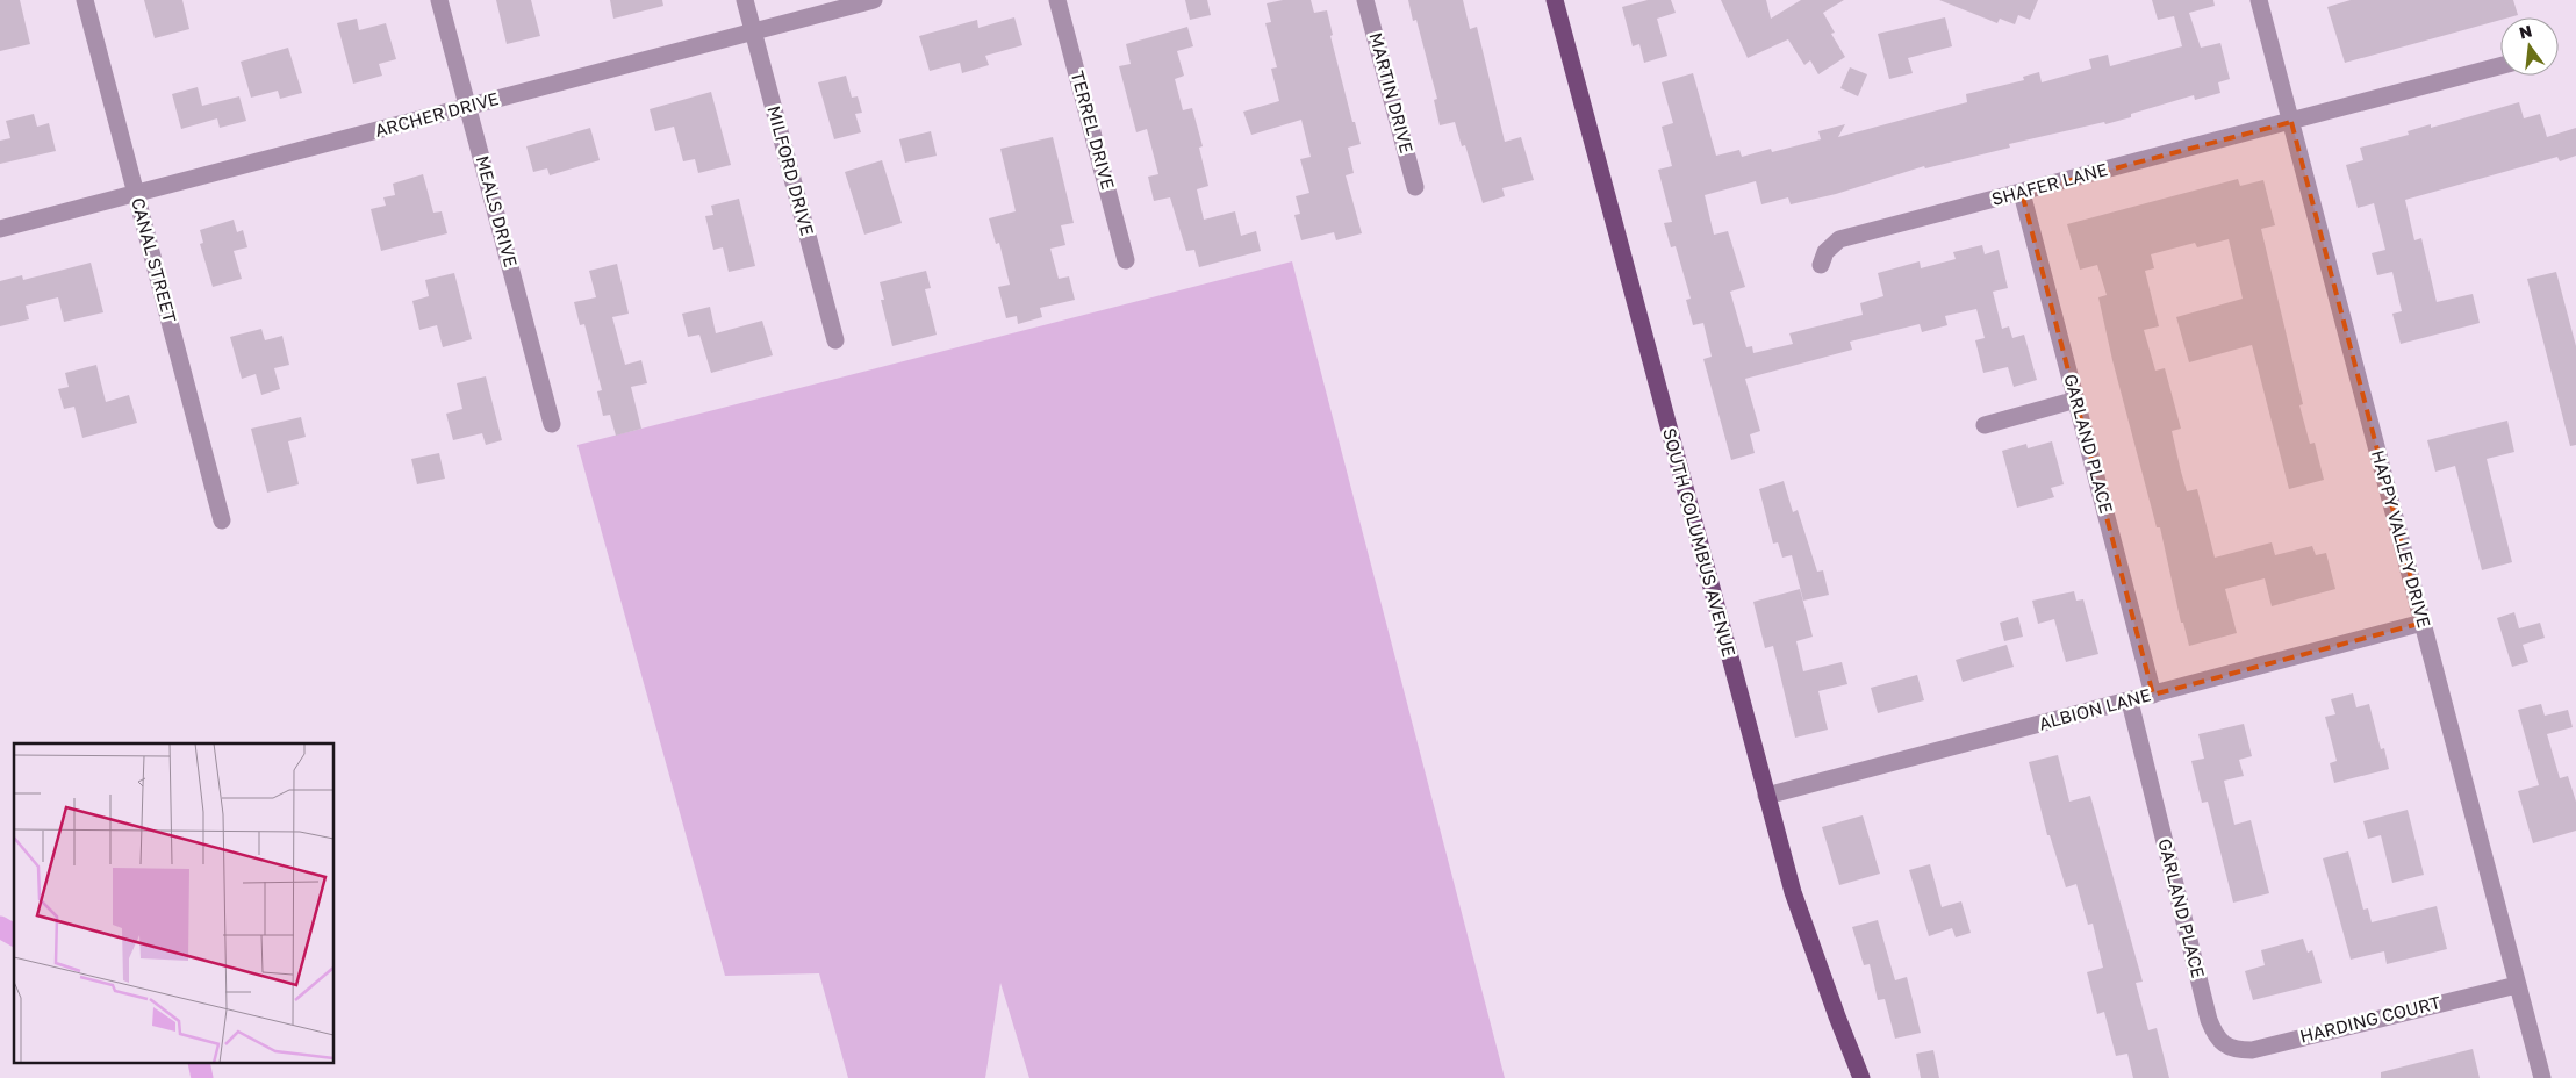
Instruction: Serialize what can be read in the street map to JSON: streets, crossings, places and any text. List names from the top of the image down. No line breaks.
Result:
{"streets":{"main road":["SOUTH COLUMBUS AVENUE"],"street":["MARTIN DRIVE","ARCHER DRIVE","TERREL DRIVE","MILFORD DRIVE","SHAFER LANE","MEALS DRIVE","CANAL STREET","GARLAND PLACE","HAPPY VALLEY DRIVE","ALBION LANE","HARDING COURT"]},"crossings":[["ARCHER DRIVE","MILFORD DRIVE"],["ARCHER DRIVE","MEALS DRIVE"],["ARCHER DRIVE","CANAL STREET"],["SHAFER LANE","GARLAND PLACE"],["SHAFER LANE","HAPPY VALLEY DRIVE"],["GARLAND PLACE","ALBION LANE"],["GARLAND PLACE","HARDING COURT"],["HAPPY VALLEY DRIVE","ALBION LANE"],["HAPPY VALLEY DRIVE","HARDING COURT"],["SOUTH COLUMBUS AVENUE","ALBION LANE"]],"north":"top"}
